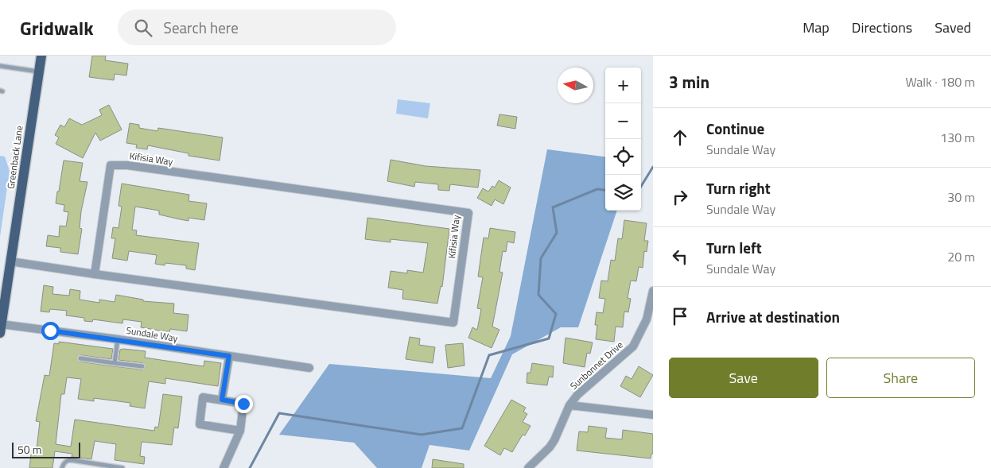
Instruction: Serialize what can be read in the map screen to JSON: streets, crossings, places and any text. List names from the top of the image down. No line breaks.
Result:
{"streets":{"main road":["Greenback Lane"],"street":["Kifisia Way","Sundale Way","Sunbonnet Drive"]},"crossings":[["Greenback Lane","Kifisia Way"],["Greenback Lane","Sundale Way"]],"scale_bar":"50 m","north":"left","page":{"header":"Gridwalk","search":"Search here","nav":["Map","Directions","Saved"],"heading":["3 min","Walk · 180 m"],"map_buttons":["+","−"],"list":[["Continue","Sundale Way","130 m"],["Turn right","Sundale Way","30 m"],["Turn left","Sundale Way","20 m"],"Arrive at destination"],"buttons":["Save","Share"],"scale":"50 m"}}
